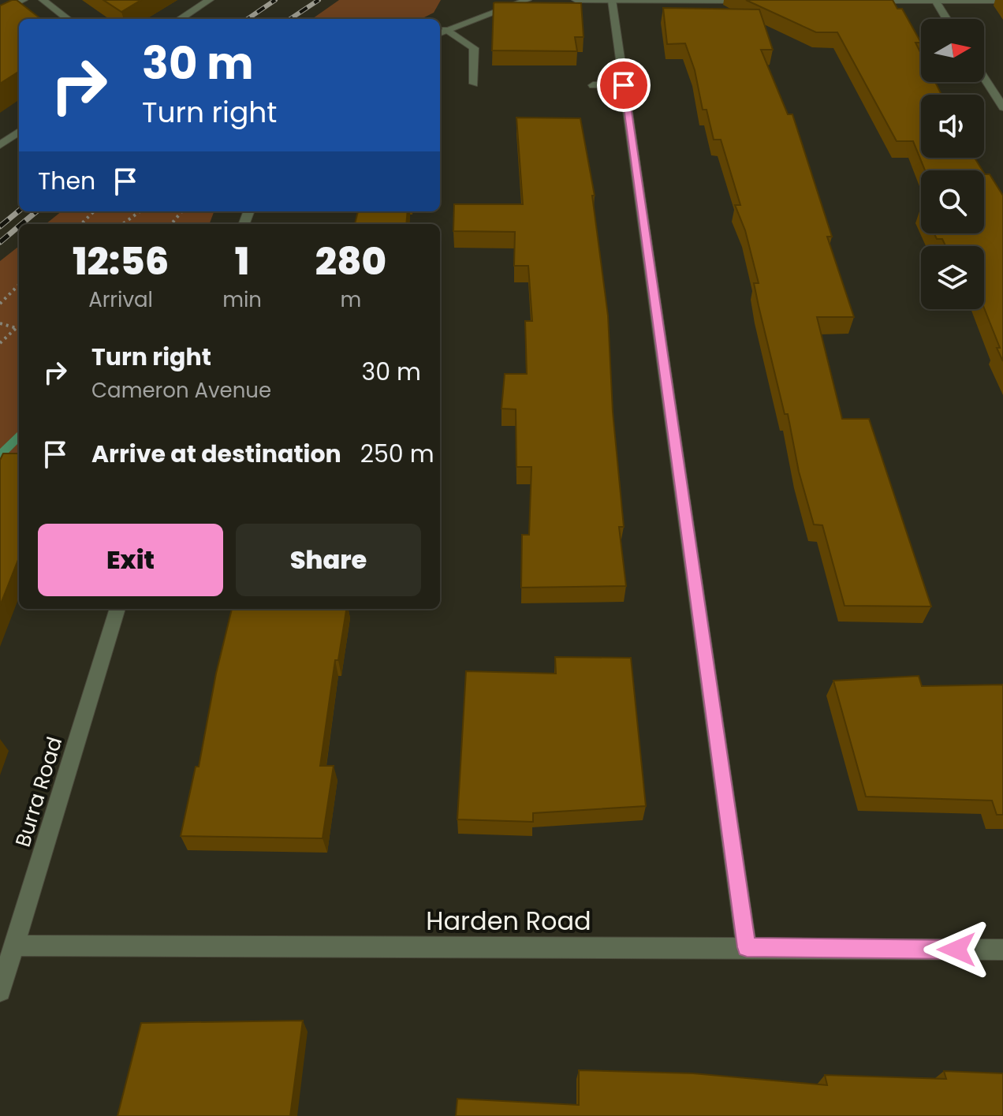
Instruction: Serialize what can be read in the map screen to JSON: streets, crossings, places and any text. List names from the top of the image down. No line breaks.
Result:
{"streets":{"street":["Burra Road","Harden Road"]},"crossings":[["Burra Road","Harden Road"]],"north":"right","page":{"turn":["30 m","Turn right"],"then":"Then","eta":["12:56","Arrival","1","min","280","m"],"list":[{"name":"Turn right","note":"Cameron Avenue","value":"30 m"},{"name":"Arrive at destination","value":"250 m"}],"buttons":["Exit","Share"]}}
